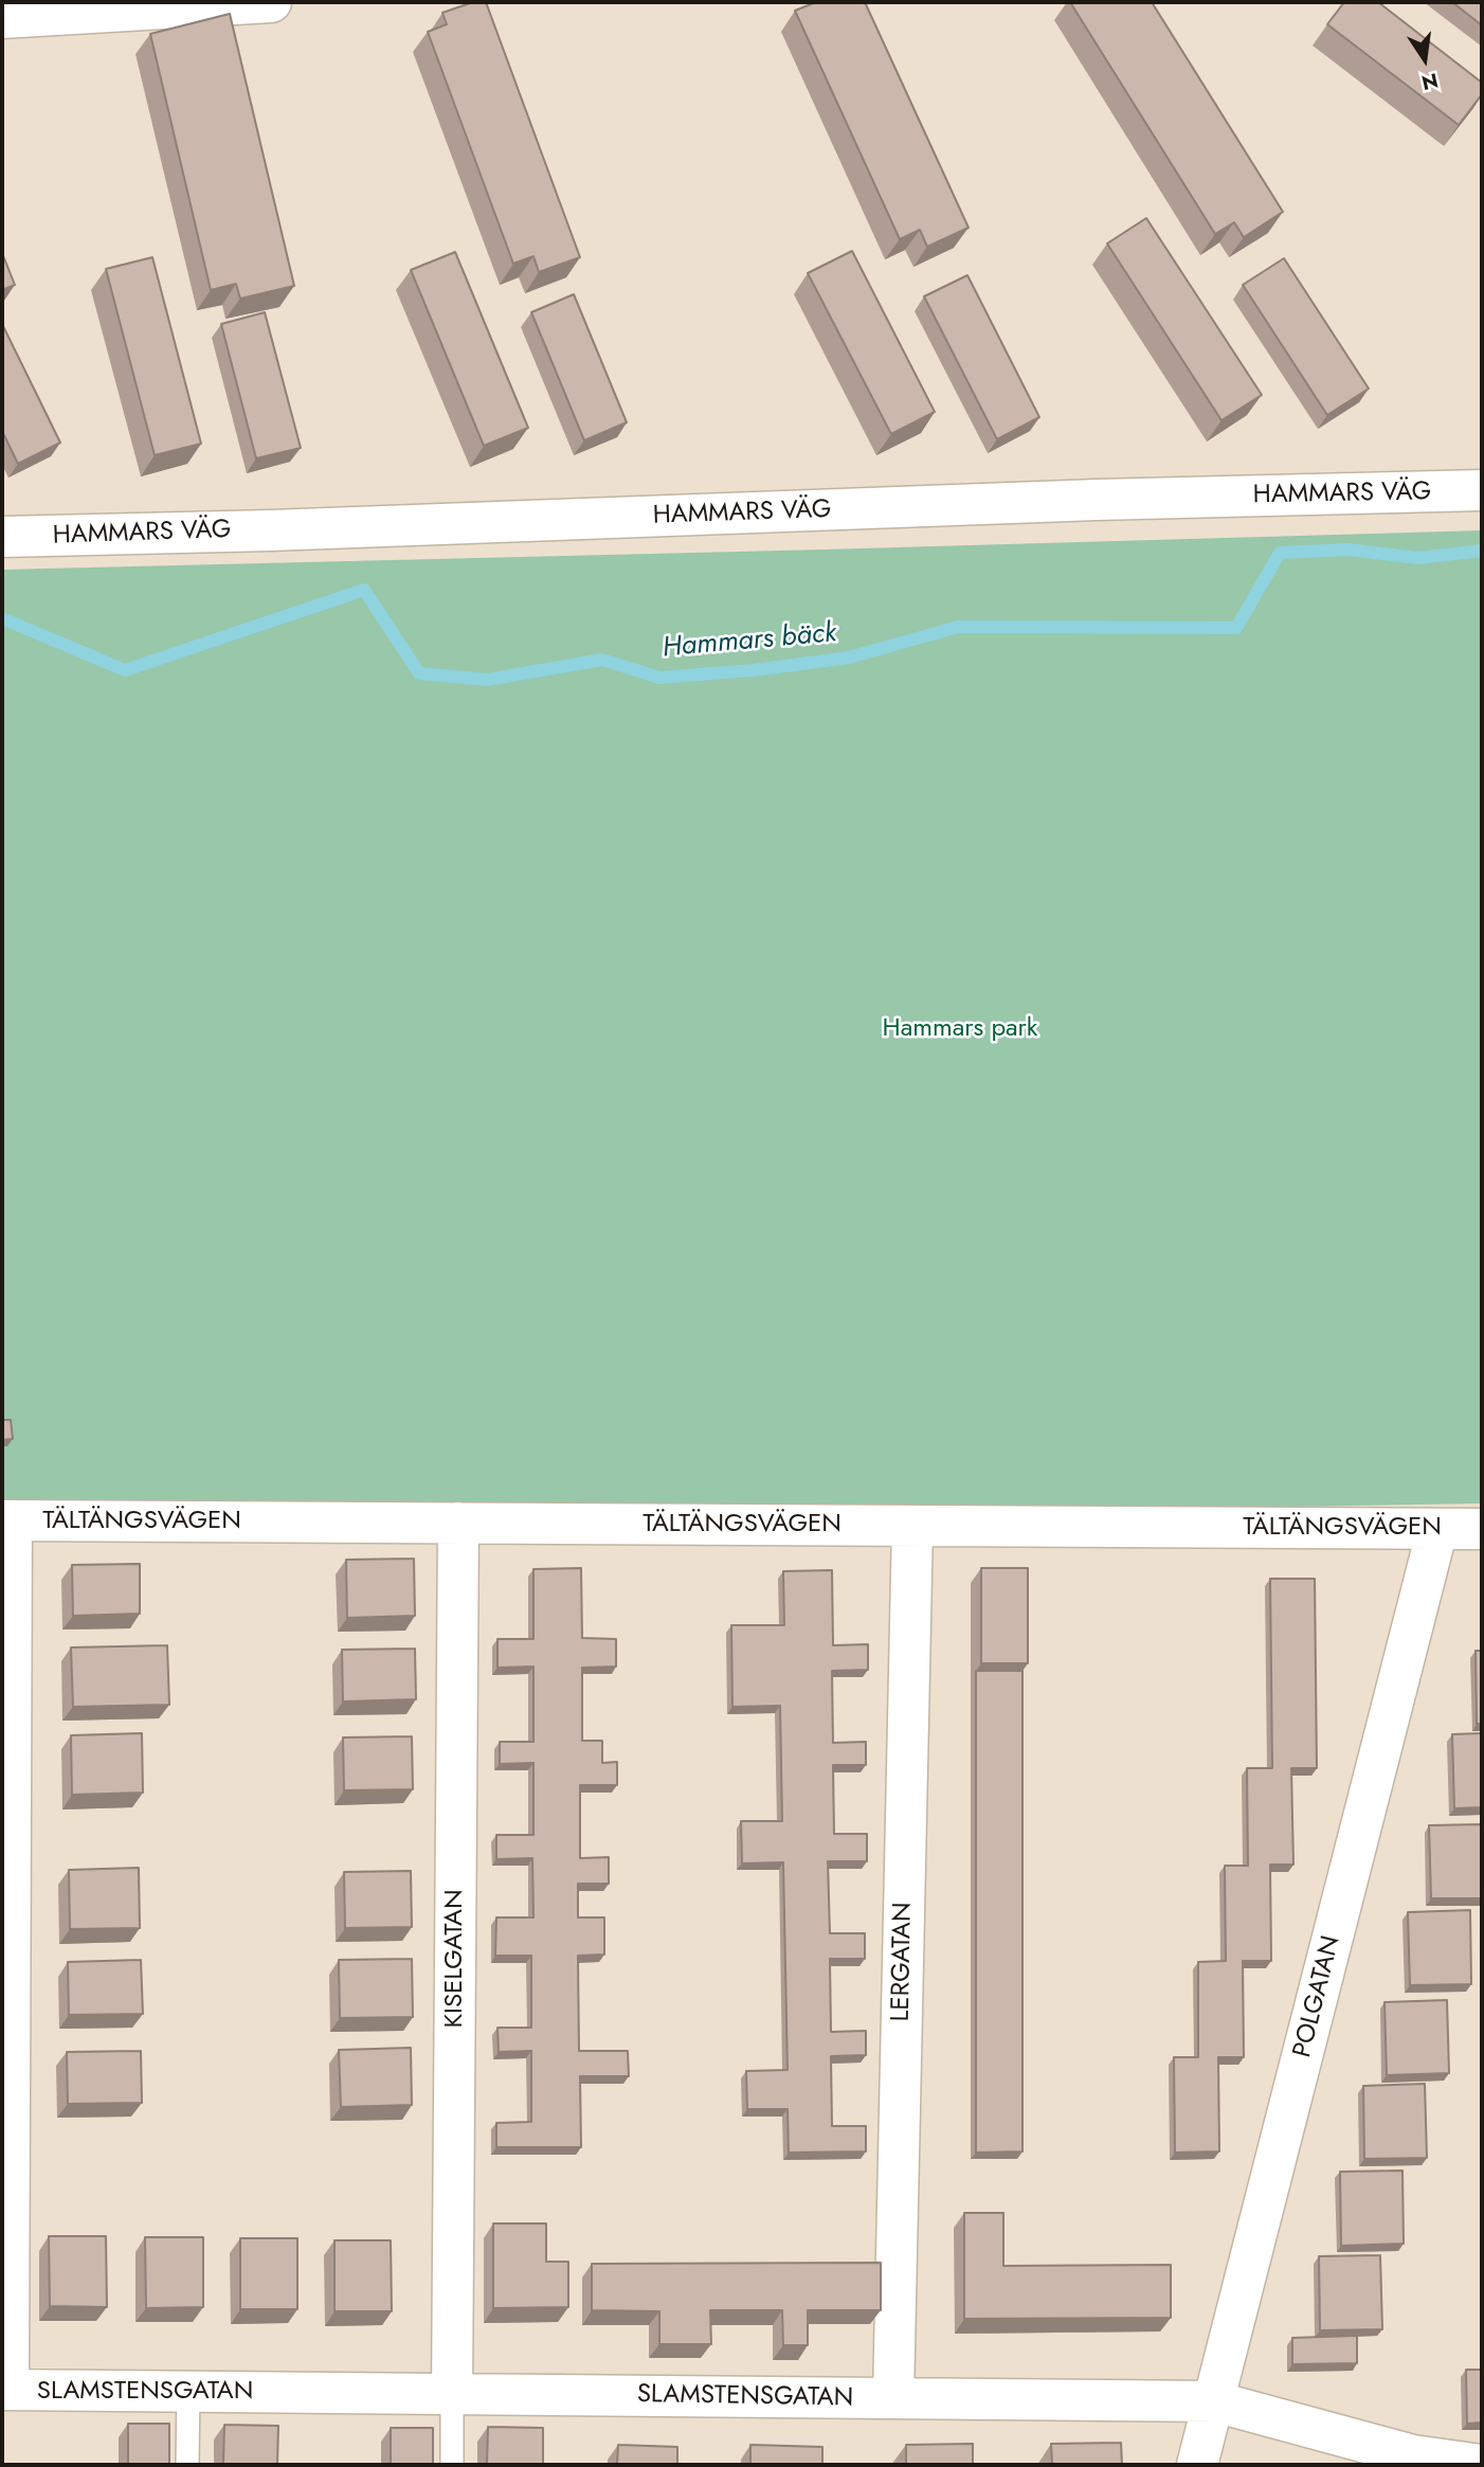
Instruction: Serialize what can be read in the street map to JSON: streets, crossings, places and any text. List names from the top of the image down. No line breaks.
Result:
{"streets":{"street":["HAMMARS VÄG","TÄLTÄNGSVÄGEN","KISELGATAN","LERGATAN","POLGATAN","SLAMSTENSGATAN"]},"crossings":[["TÄLTÄNGSVÄGEN","KISELGATAN"],["TÄLTÄNGSVÄGEN","LERGATAN"],["TÄLTÄNGSVÄGEN","POLGATAN"],["KISELGATAN","SLAMSTENSGATAN"],["LERGATAN","SLAMSTENSGATAN"],["POLGATAN","SLAMSTENSGATAN"]],"water":["Hammars bäck"],"parks":["Hammars park"],"north":"bottom"}
